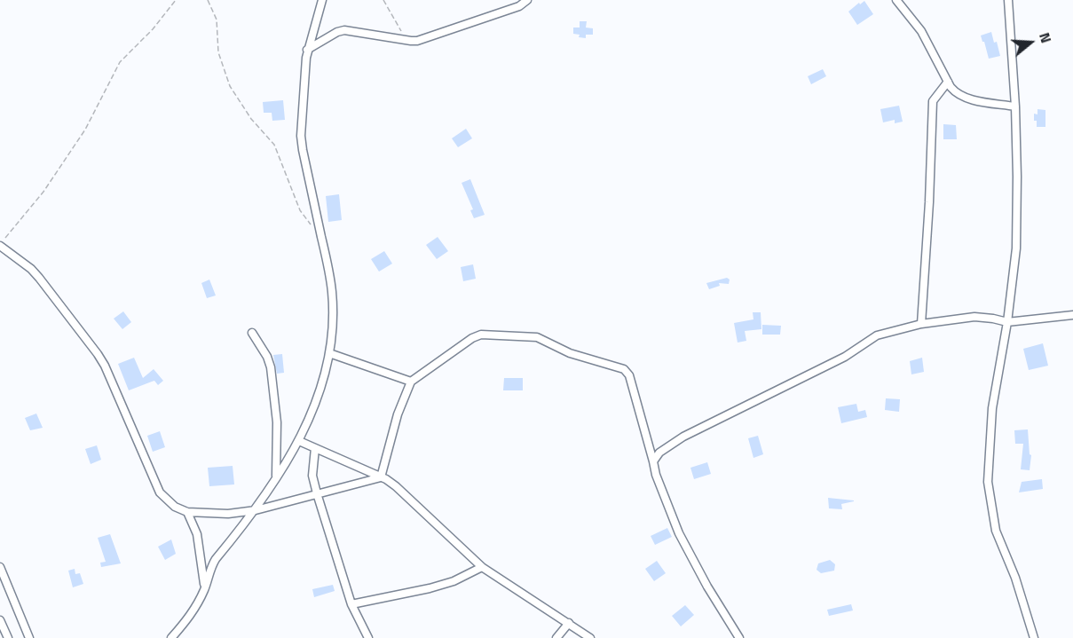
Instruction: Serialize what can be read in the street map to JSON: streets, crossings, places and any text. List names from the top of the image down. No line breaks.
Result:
{"north":"right"}
